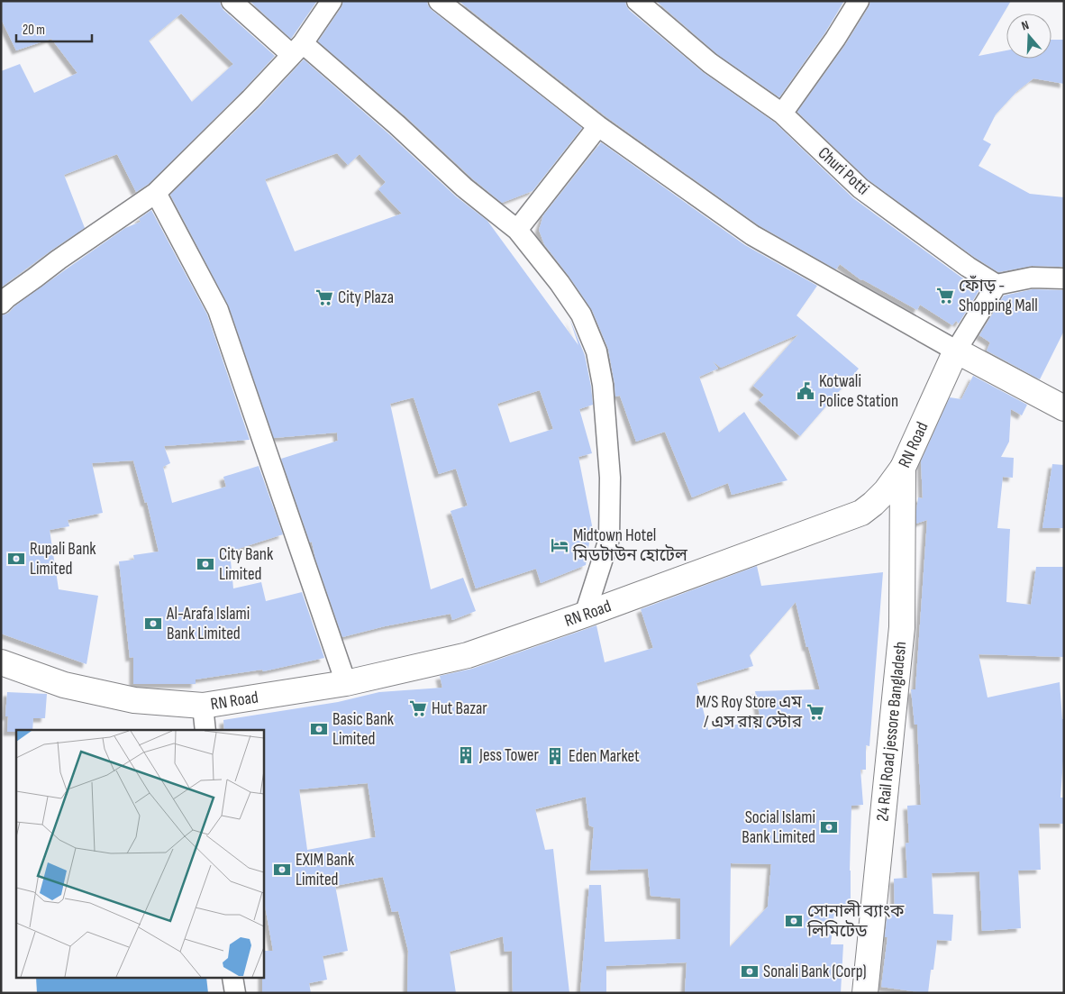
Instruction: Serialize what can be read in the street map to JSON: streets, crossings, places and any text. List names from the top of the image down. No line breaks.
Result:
{"streets":{"main road":["RN Road","24 Rail Road jessore Bangladesh"],"street":["Churi Potti"]},"crossings":[["RN Road","24 Rail Road jessore Bangladesh"]],"places":{"supermarket":["ফোঁড় - Shopping Mall","City Plaza","Hut Bazar","M/S Roy Store এম / এস রায় স্টোর"],"public building":["Kotwali Police Station"],"hotel":["Midtown Hotel মিডটাউন হোটেল"],"bank":["Rupali Bank Limited","City Bank Limited","Al-Arafa Islami Bank Limited","Basic Bank Limited","Social Islami Bank Limited","EXIM Bank Limited","সোনালী ব্যাংক লিমিটেড","Sonali Bank (Corp)"],"building":["Jess Tower","Eden Market"]},"scale_bar":"20 m","north":"top"}
